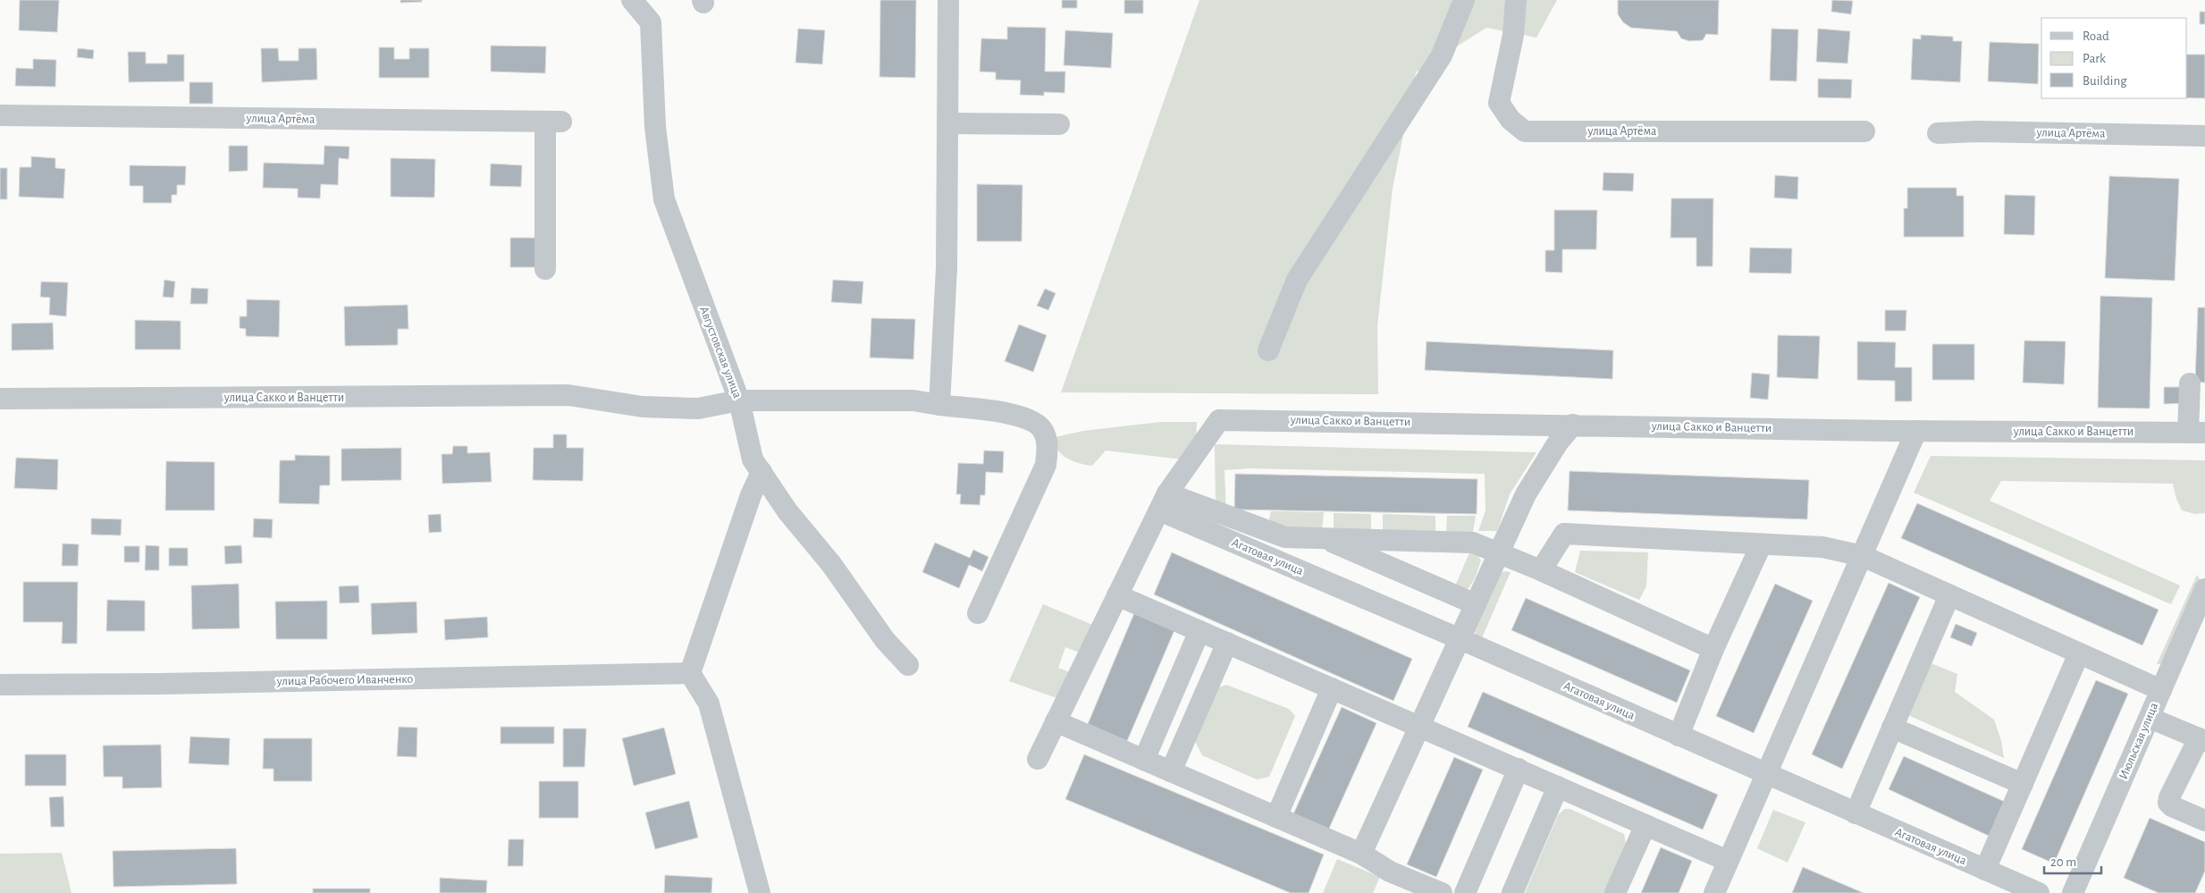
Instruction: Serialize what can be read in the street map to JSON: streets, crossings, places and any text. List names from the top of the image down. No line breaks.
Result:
{"streets":{"street":["улица Артёма","Августовская улица","улица Сакко и Ванцетти","Агатовая улица","улица Рабочего Иванченко","Июльская улица"]},"crossings":[["Августовская улица","улица Сакко и Ванцетти"],["улица Сакко и Ванцетти","Агатовая улица"]],"legend":["Road","Park","Building"],"scale_bar":"20 m"}
